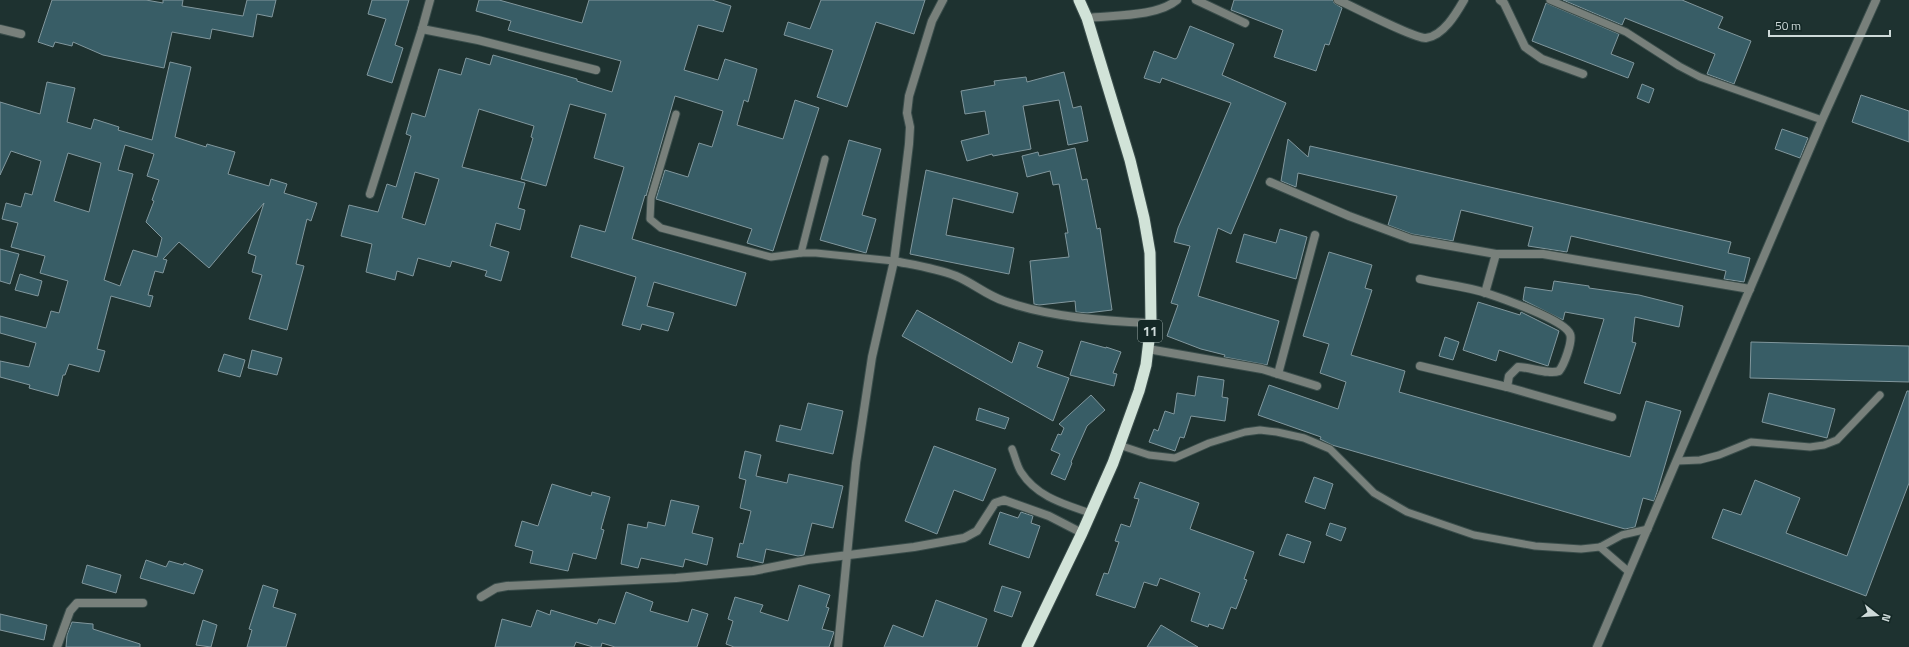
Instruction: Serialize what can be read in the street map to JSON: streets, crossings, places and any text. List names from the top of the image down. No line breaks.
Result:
{"streets":{"highway":["11"]},"scale_bar":"50 m","north":"right"}
